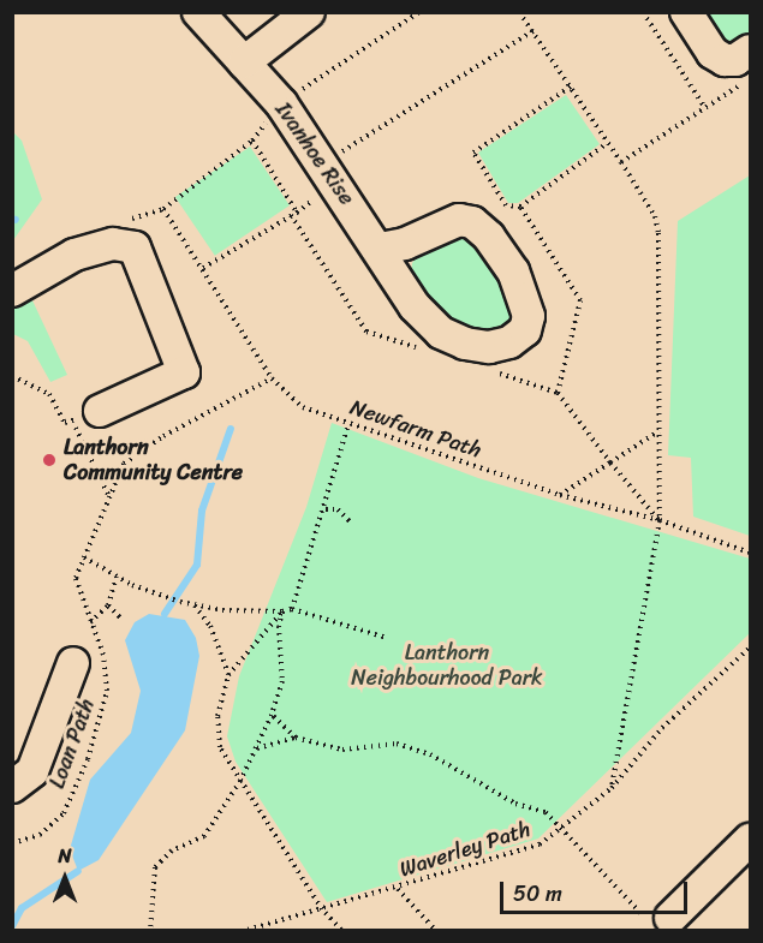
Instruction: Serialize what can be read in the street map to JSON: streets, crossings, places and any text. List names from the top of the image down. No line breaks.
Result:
{"streets":{"street":["Ivanhoe Rise"],"path":["Newfarm Path","Loan Path","Waverley Path"]},"crossings":[["Newfarm Path","Loan Path"]],"parks":["Lanthorn Neighbourhood Park"],"places":["Lanthorn Community Centre"],"scale_bar":"50 m","north":"top"}
